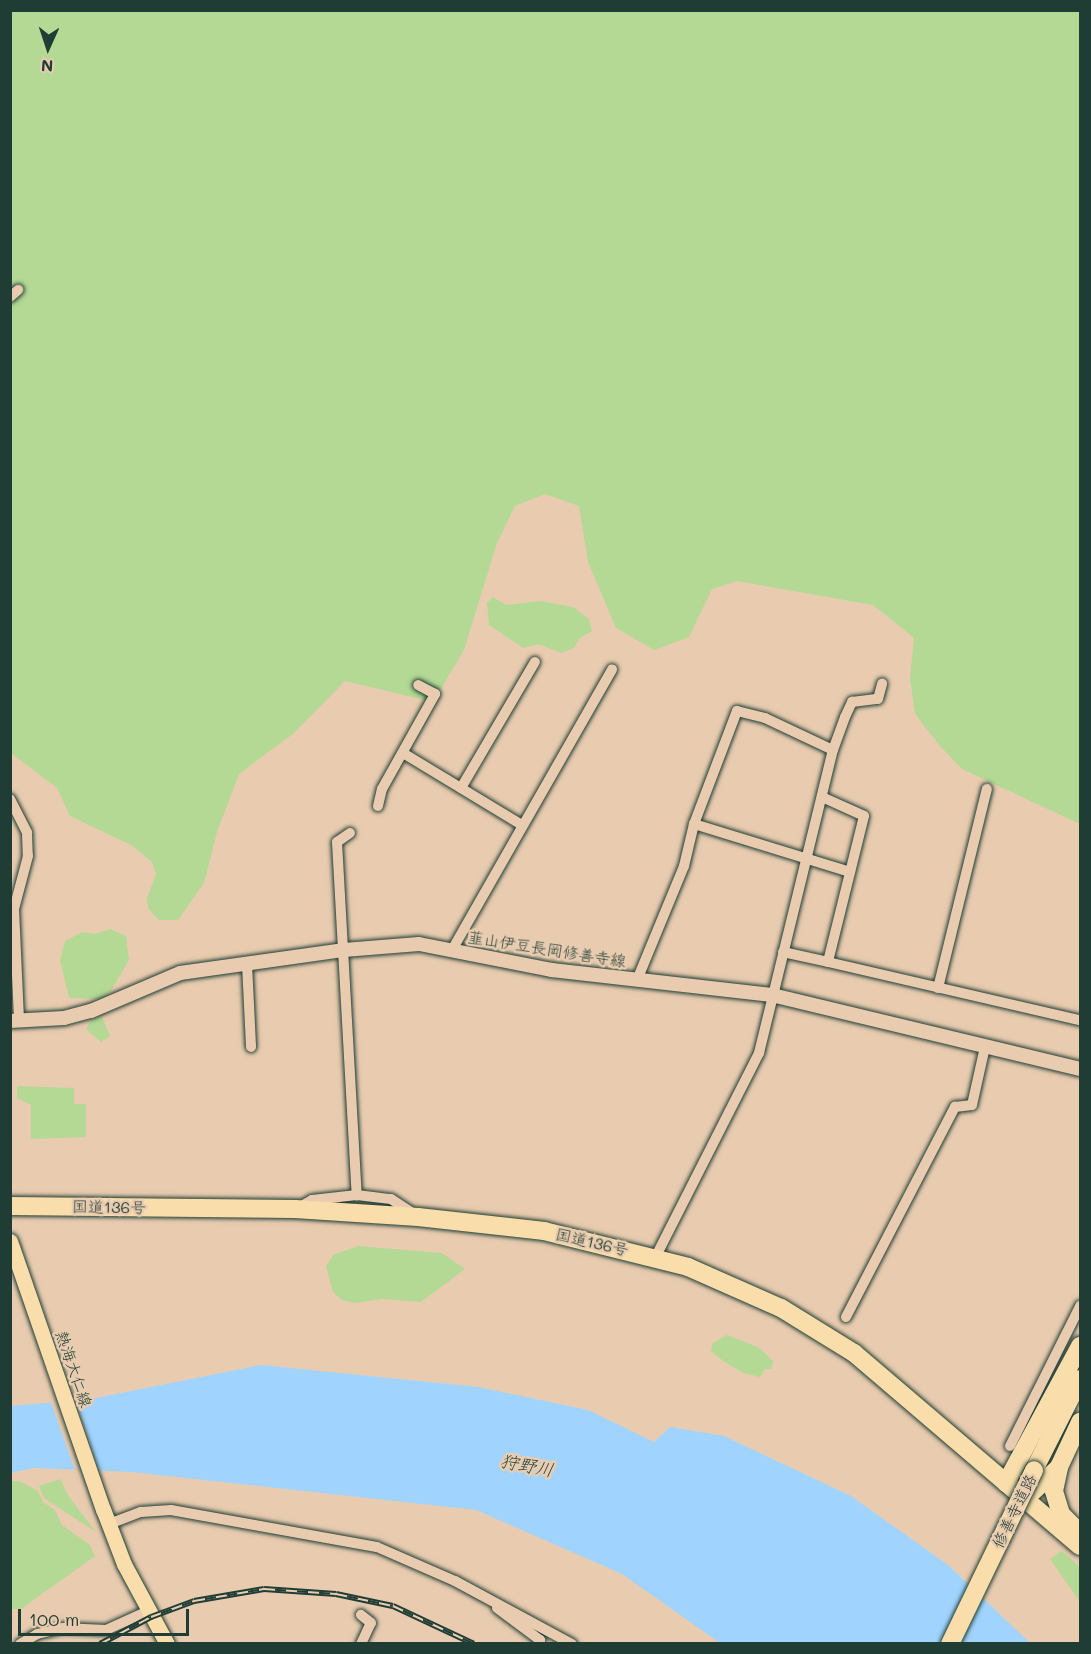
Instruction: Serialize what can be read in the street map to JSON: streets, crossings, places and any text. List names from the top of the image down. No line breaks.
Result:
{"streets":{"highway":["国道136号","修善寺道路"],"main road":["韮山伊豆長岡修善寺線","熱海大仁線"]},"water":["狩野川"],"scale_bar":"100 m","north":"bottom"}
